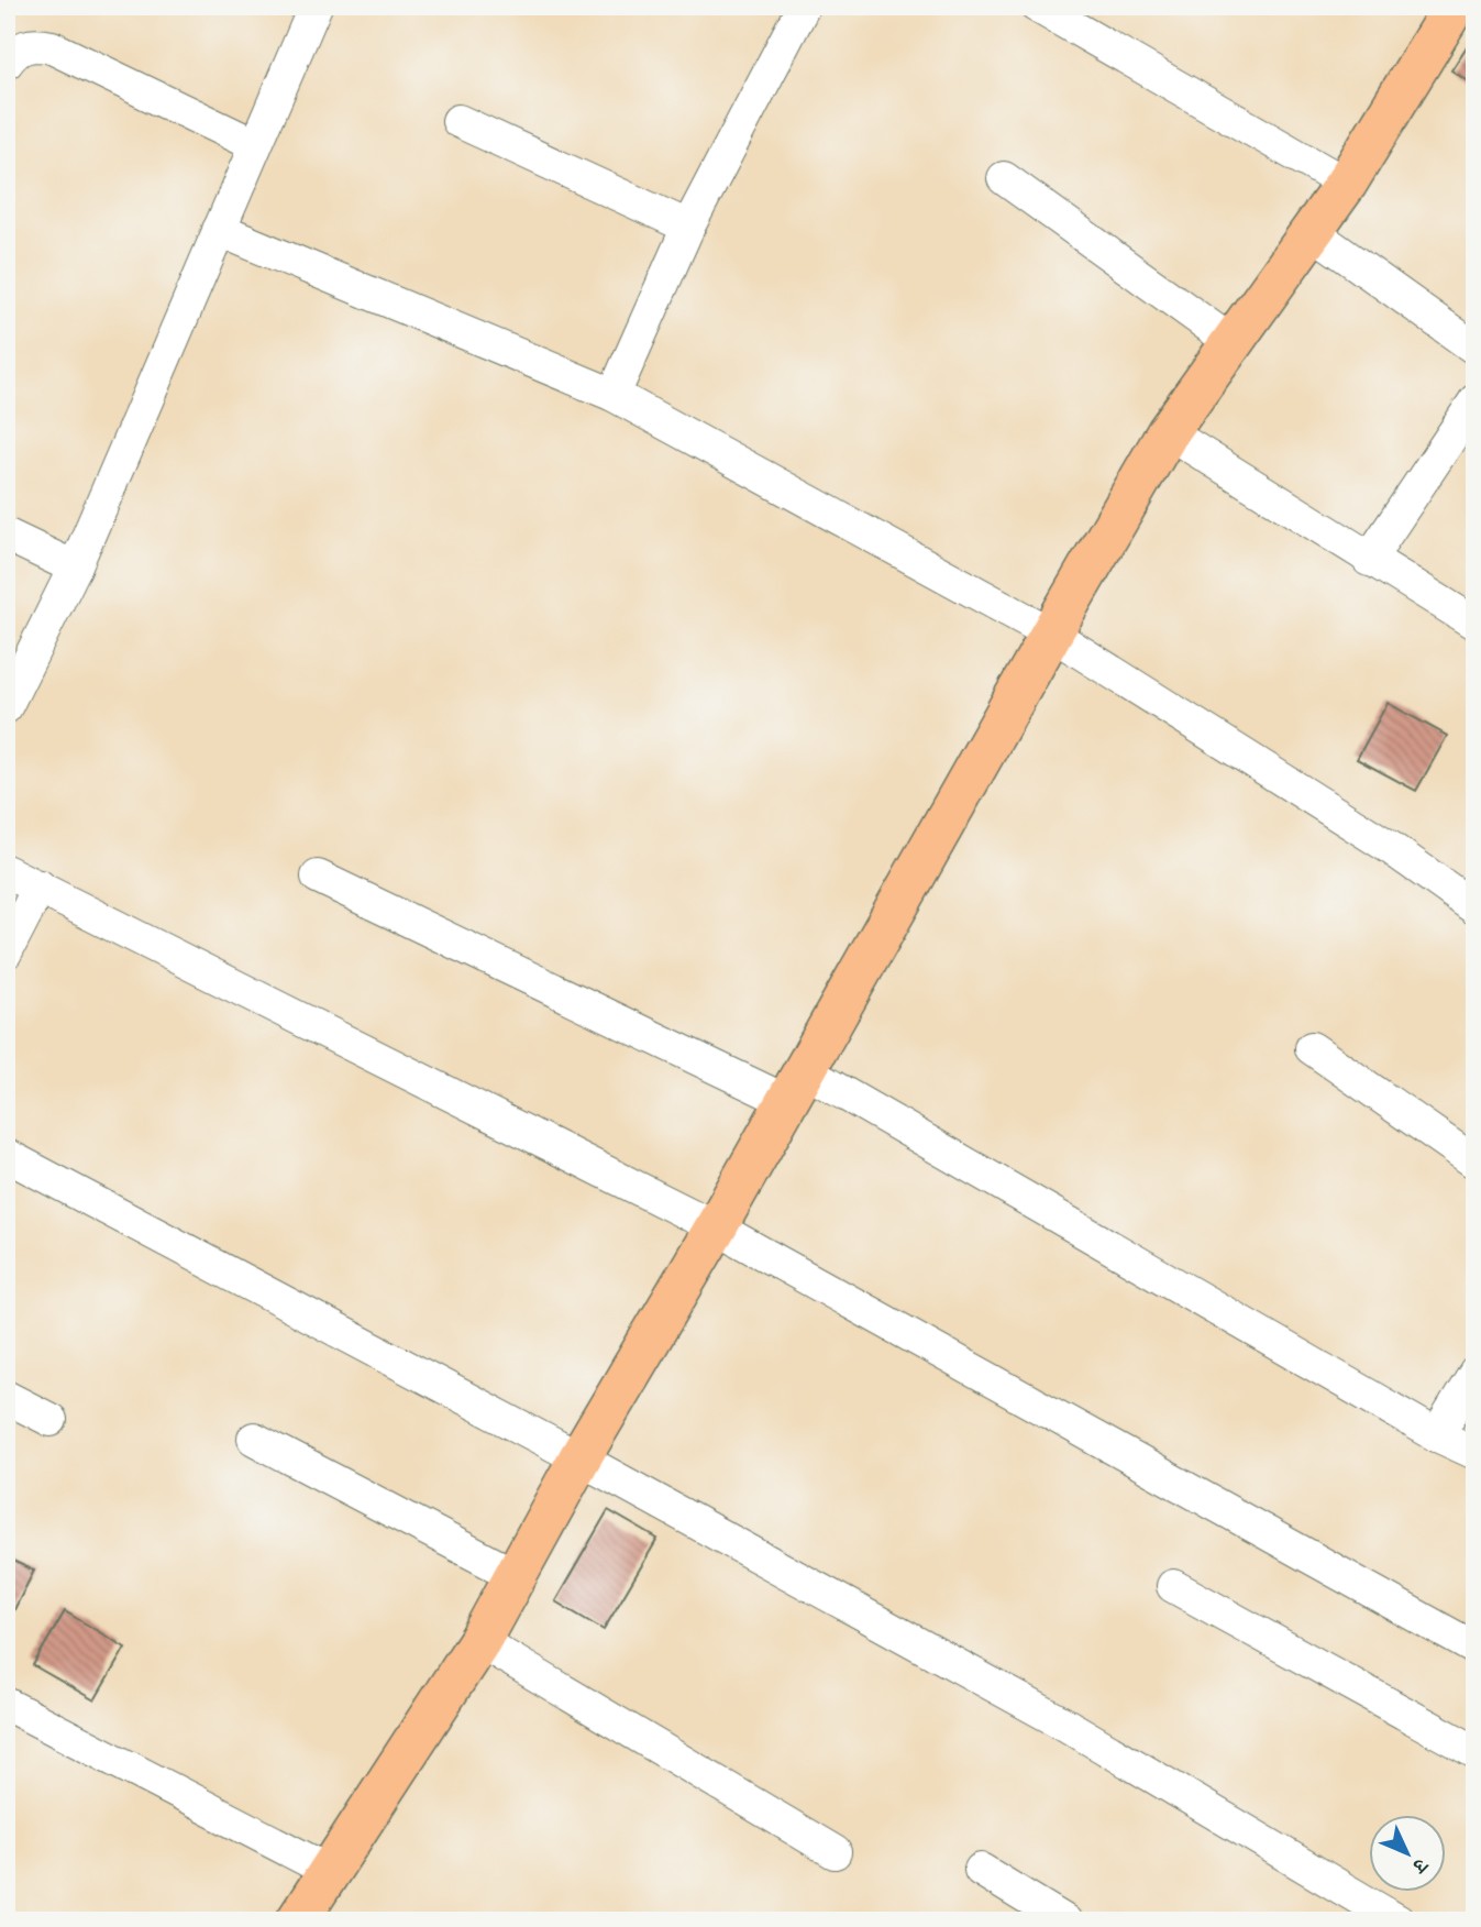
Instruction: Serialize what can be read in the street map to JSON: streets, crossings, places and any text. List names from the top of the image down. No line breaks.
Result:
{"north":"bottom right"}
